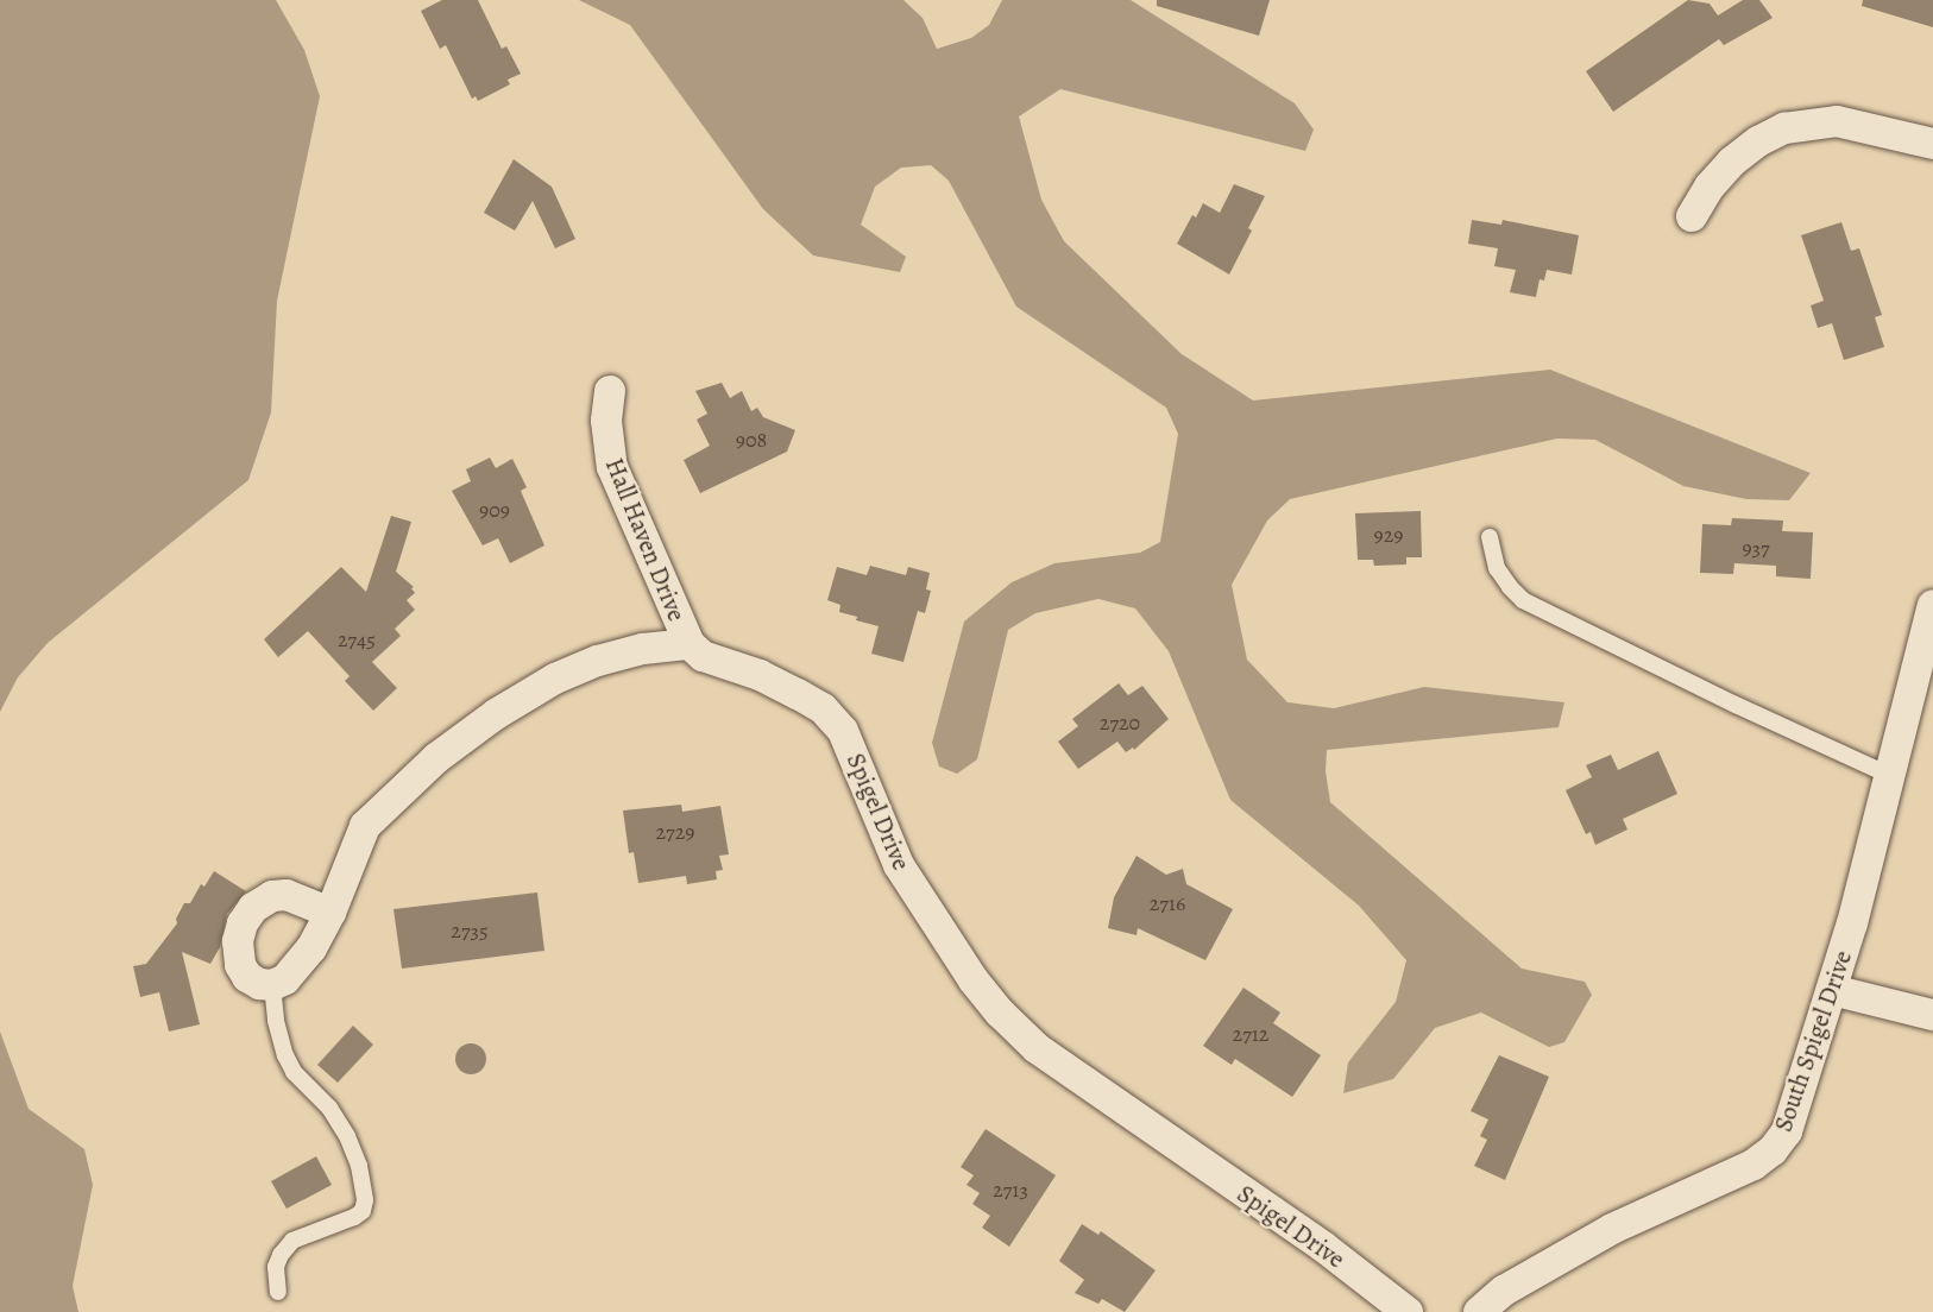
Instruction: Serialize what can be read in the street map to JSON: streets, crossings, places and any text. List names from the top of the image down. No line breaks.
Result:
{"streets":{"street":["Hall Haven Drive","Spigel Drive","South Spigel Drive"]},"crossings":[["Hall Haven Drive","Spigel Drive"]],"house_numbers":["908","909","929","937","2745","2720","2729","2716","2735","2712","2713"]}
